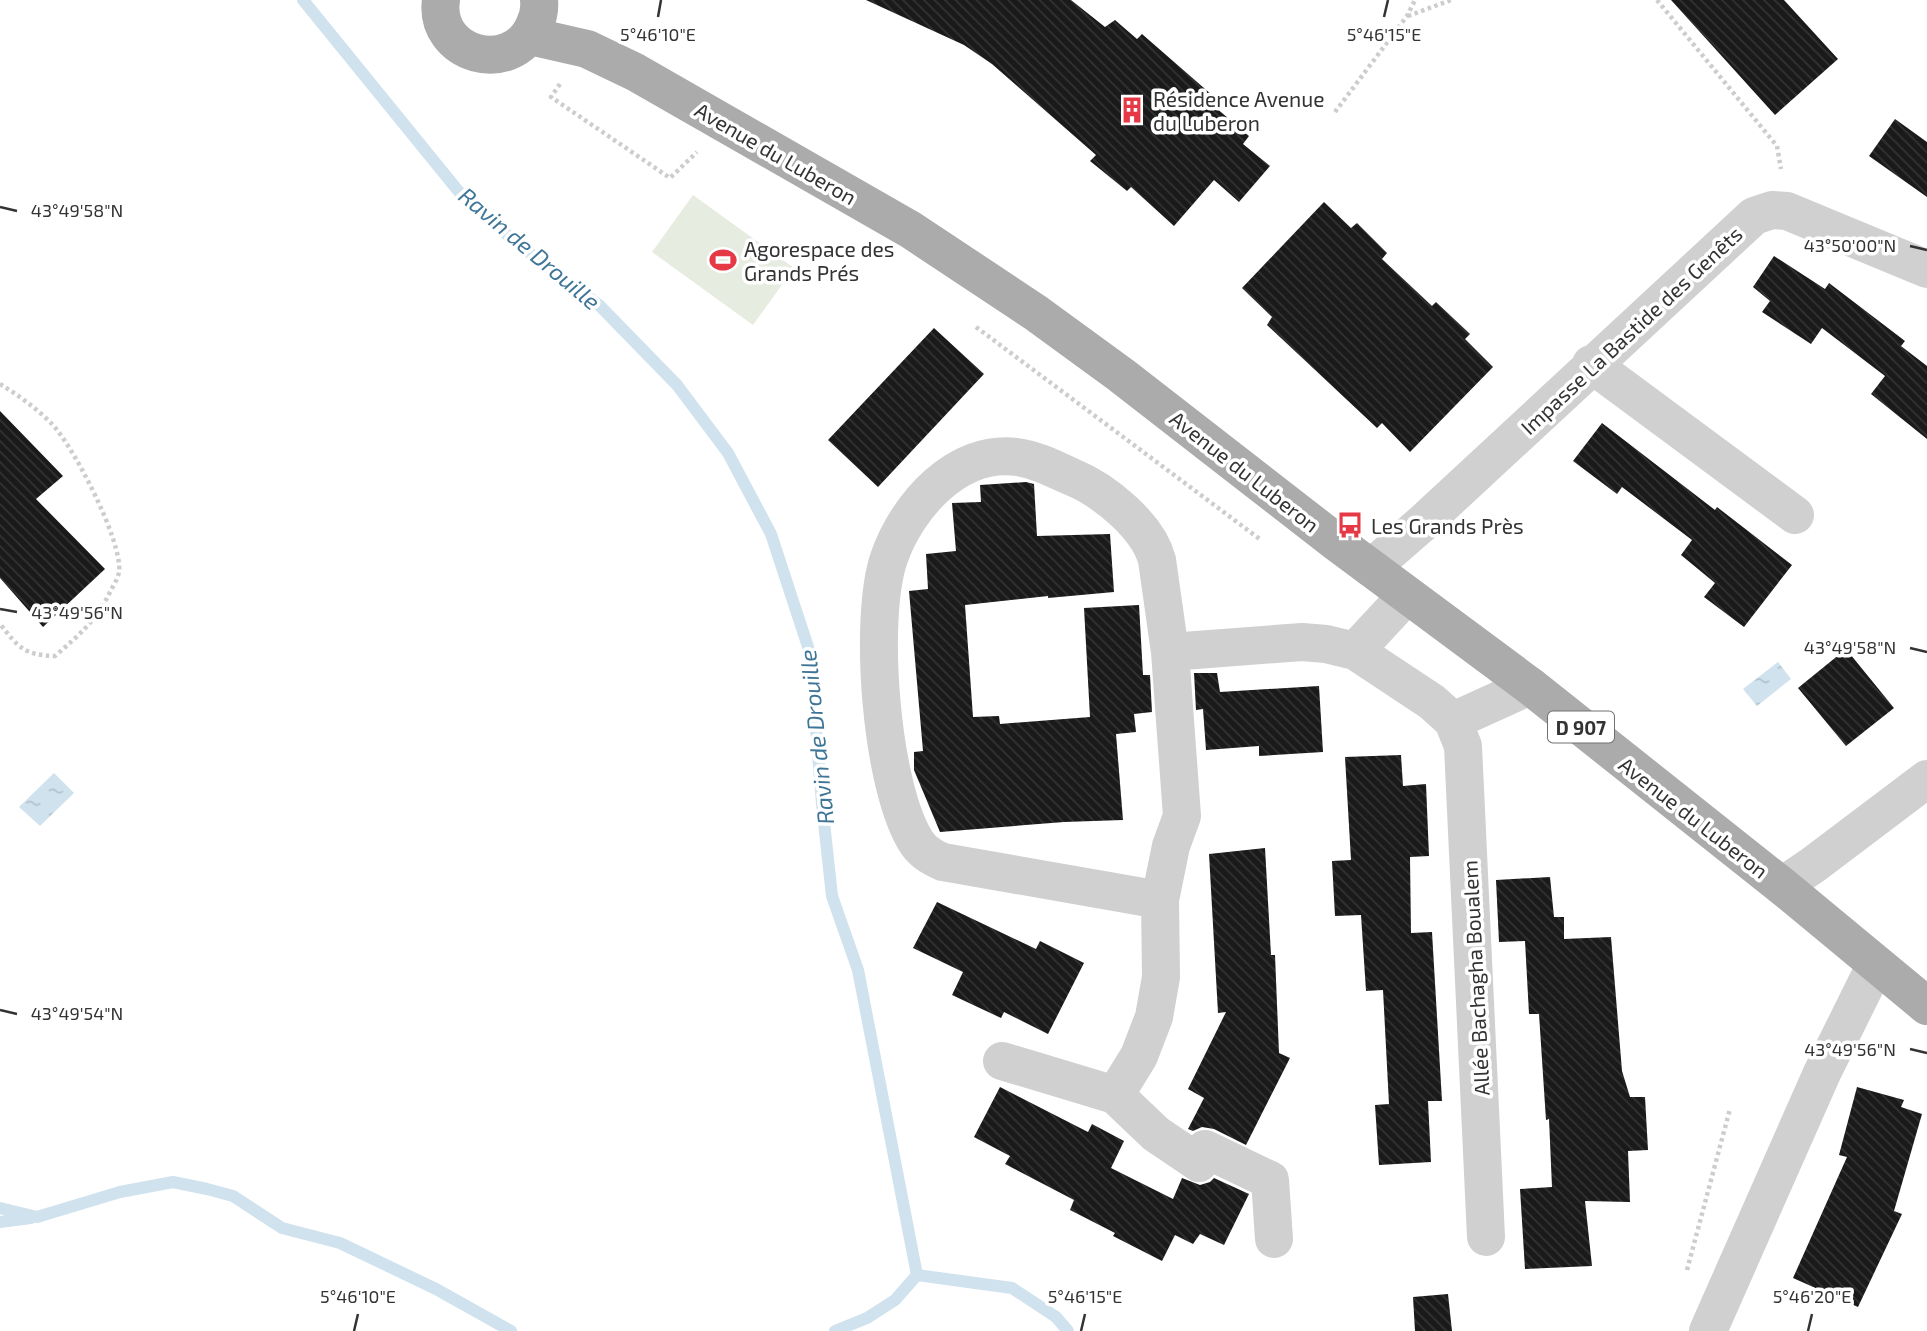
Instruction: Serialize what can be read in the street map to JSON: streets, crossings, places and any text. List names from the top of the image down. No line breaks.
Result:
{"streets":{"main road":["Avenue du Luberon","D 907"],"street":["Impasse La Bastide des Genêts","Allée Bachagha Boualem"]},"crossings":[["Avenue du Luberon","Impasse La Bastide des Genêts"]],"water":["Ravin de Drouille"],"places":{"building":["Résidence Avenue du Luberon"],"sports":["Agorespace des Grands Prés"],"bus stop":["Les Grands Près"]},"coordinates":["5°46'10\"E","5°46'15\"E","43°49'58\"N","43°50'00\"N","43°49'56\"N","43°49'54\"N","5°46'20\"E"]}
